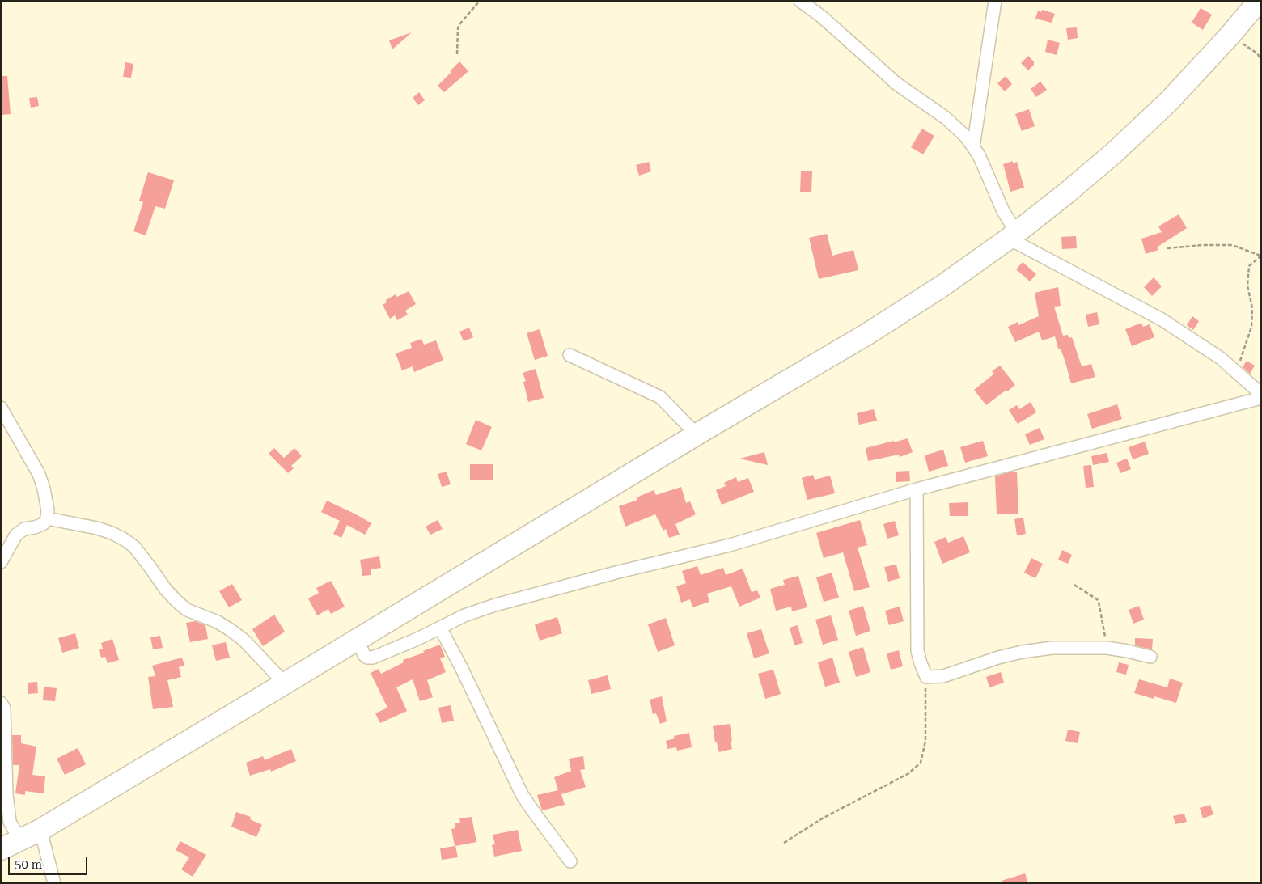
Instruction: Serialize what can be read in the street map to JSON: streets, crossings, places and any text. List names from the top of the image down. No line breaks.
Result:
{"scale_bar":"50 m"}
